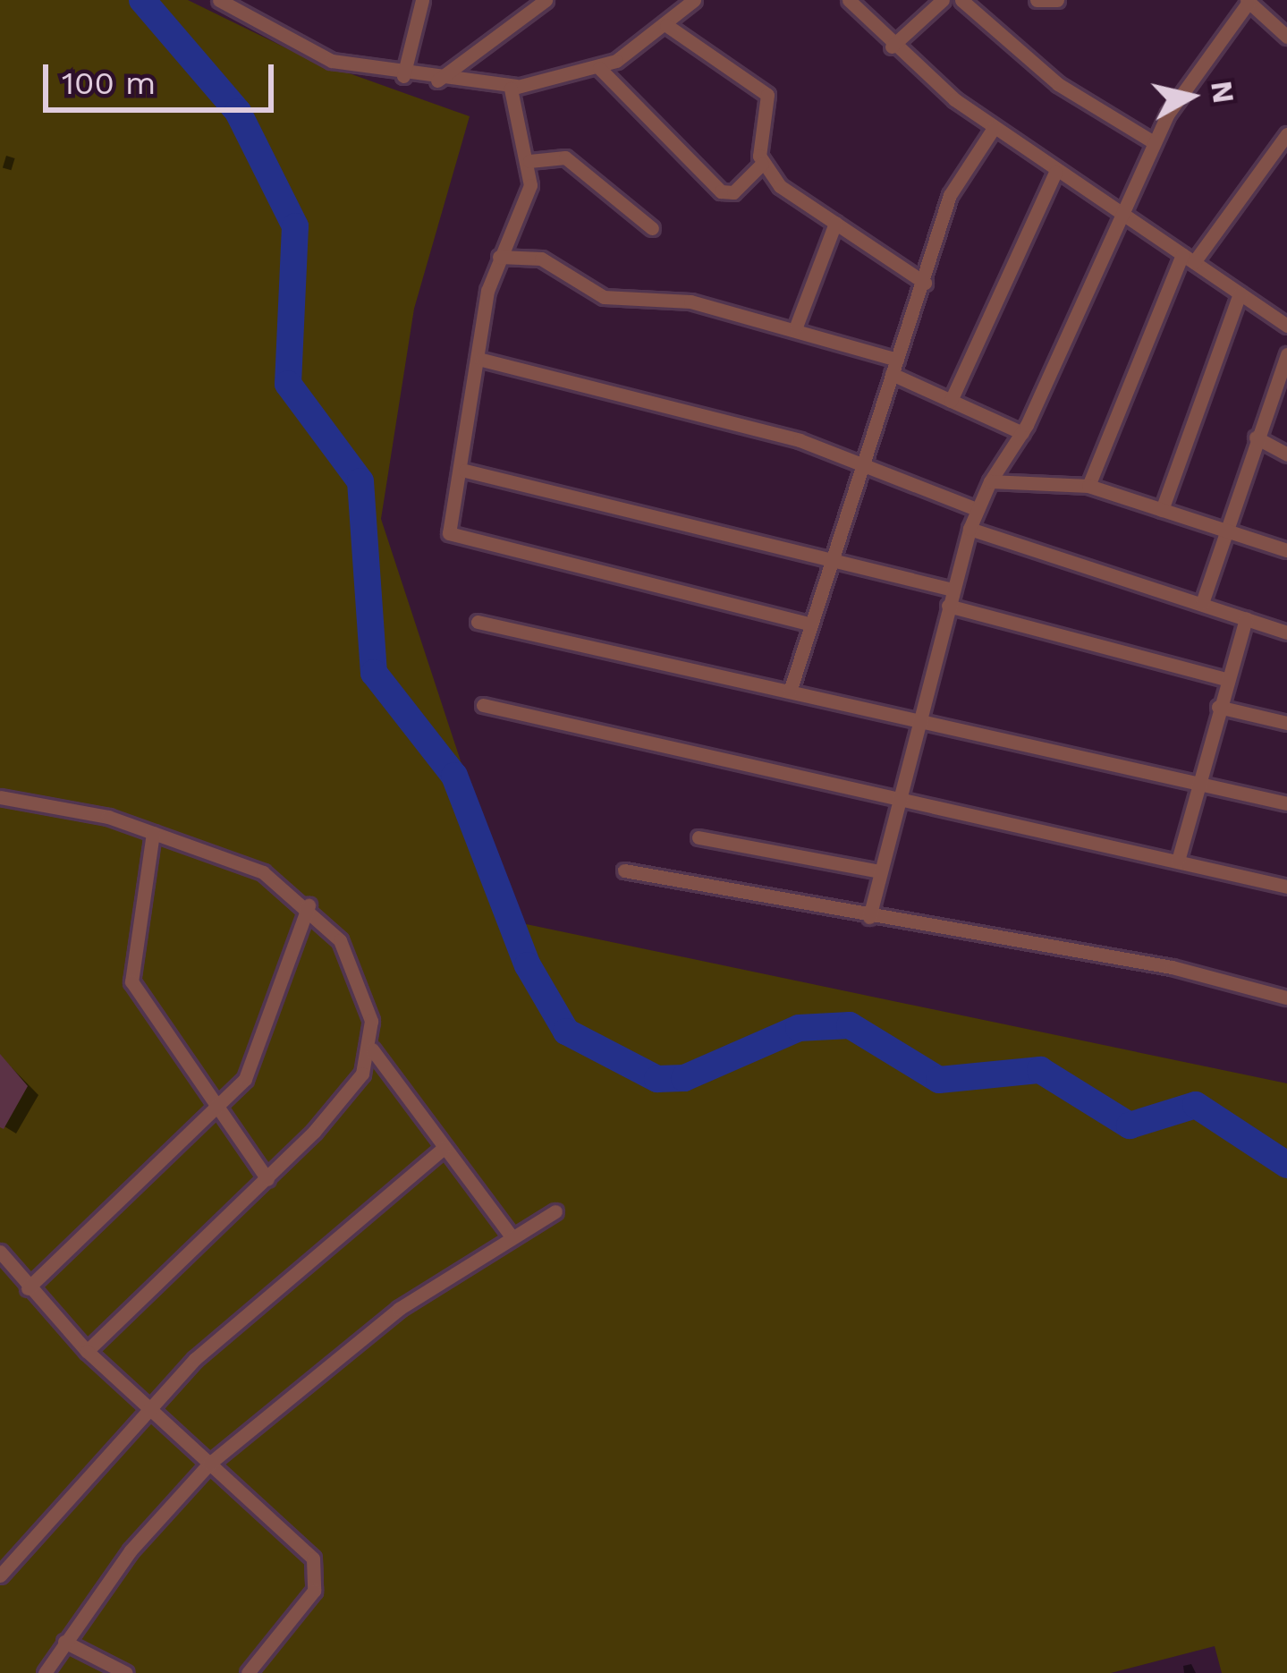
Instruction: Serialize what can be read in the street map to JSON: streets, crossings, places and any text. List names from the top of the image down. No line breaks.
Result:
{"scale_bar":"100 m","north":"right"}
